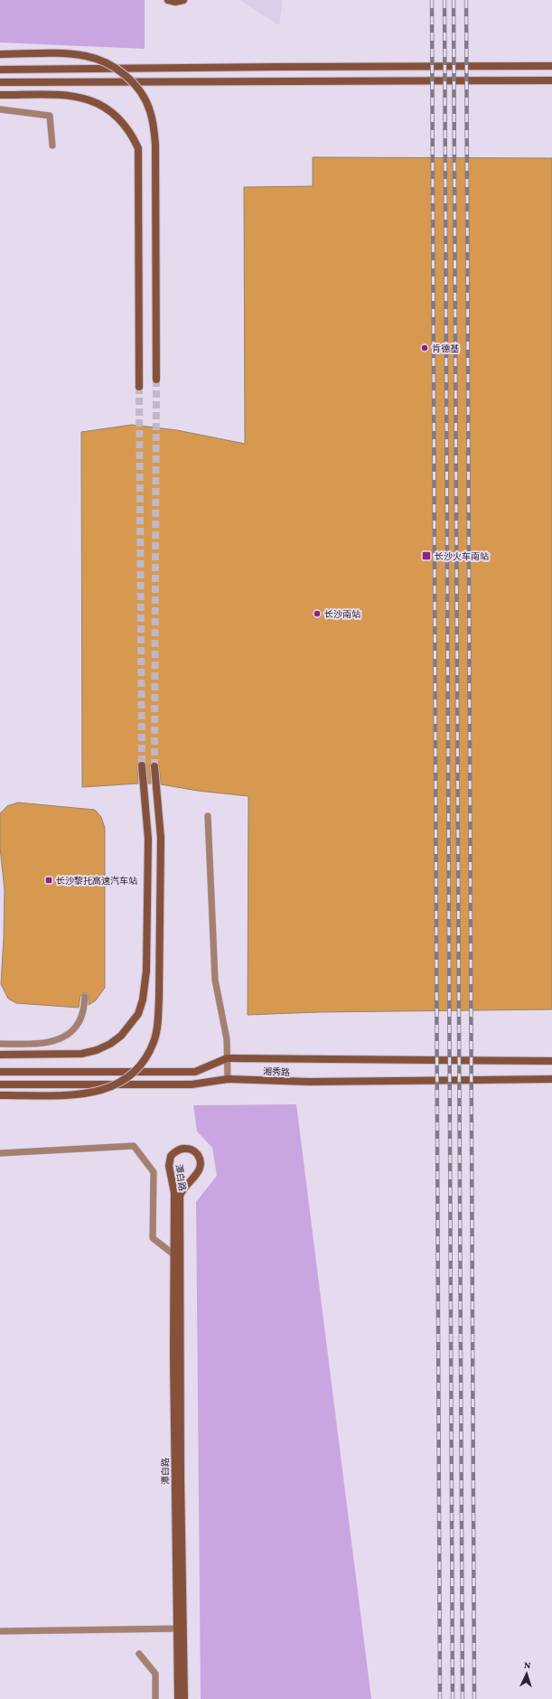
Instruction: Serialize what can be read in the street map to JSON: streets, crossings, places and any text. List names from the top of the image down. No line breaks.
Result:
{"streets":{"street":["湘秀路","潭白路"]},"places":{"other":["肯德基","长沙南站"],"transit":["长沙火车南站","长沙黎托高速汽车站"]},"north":"top"}
